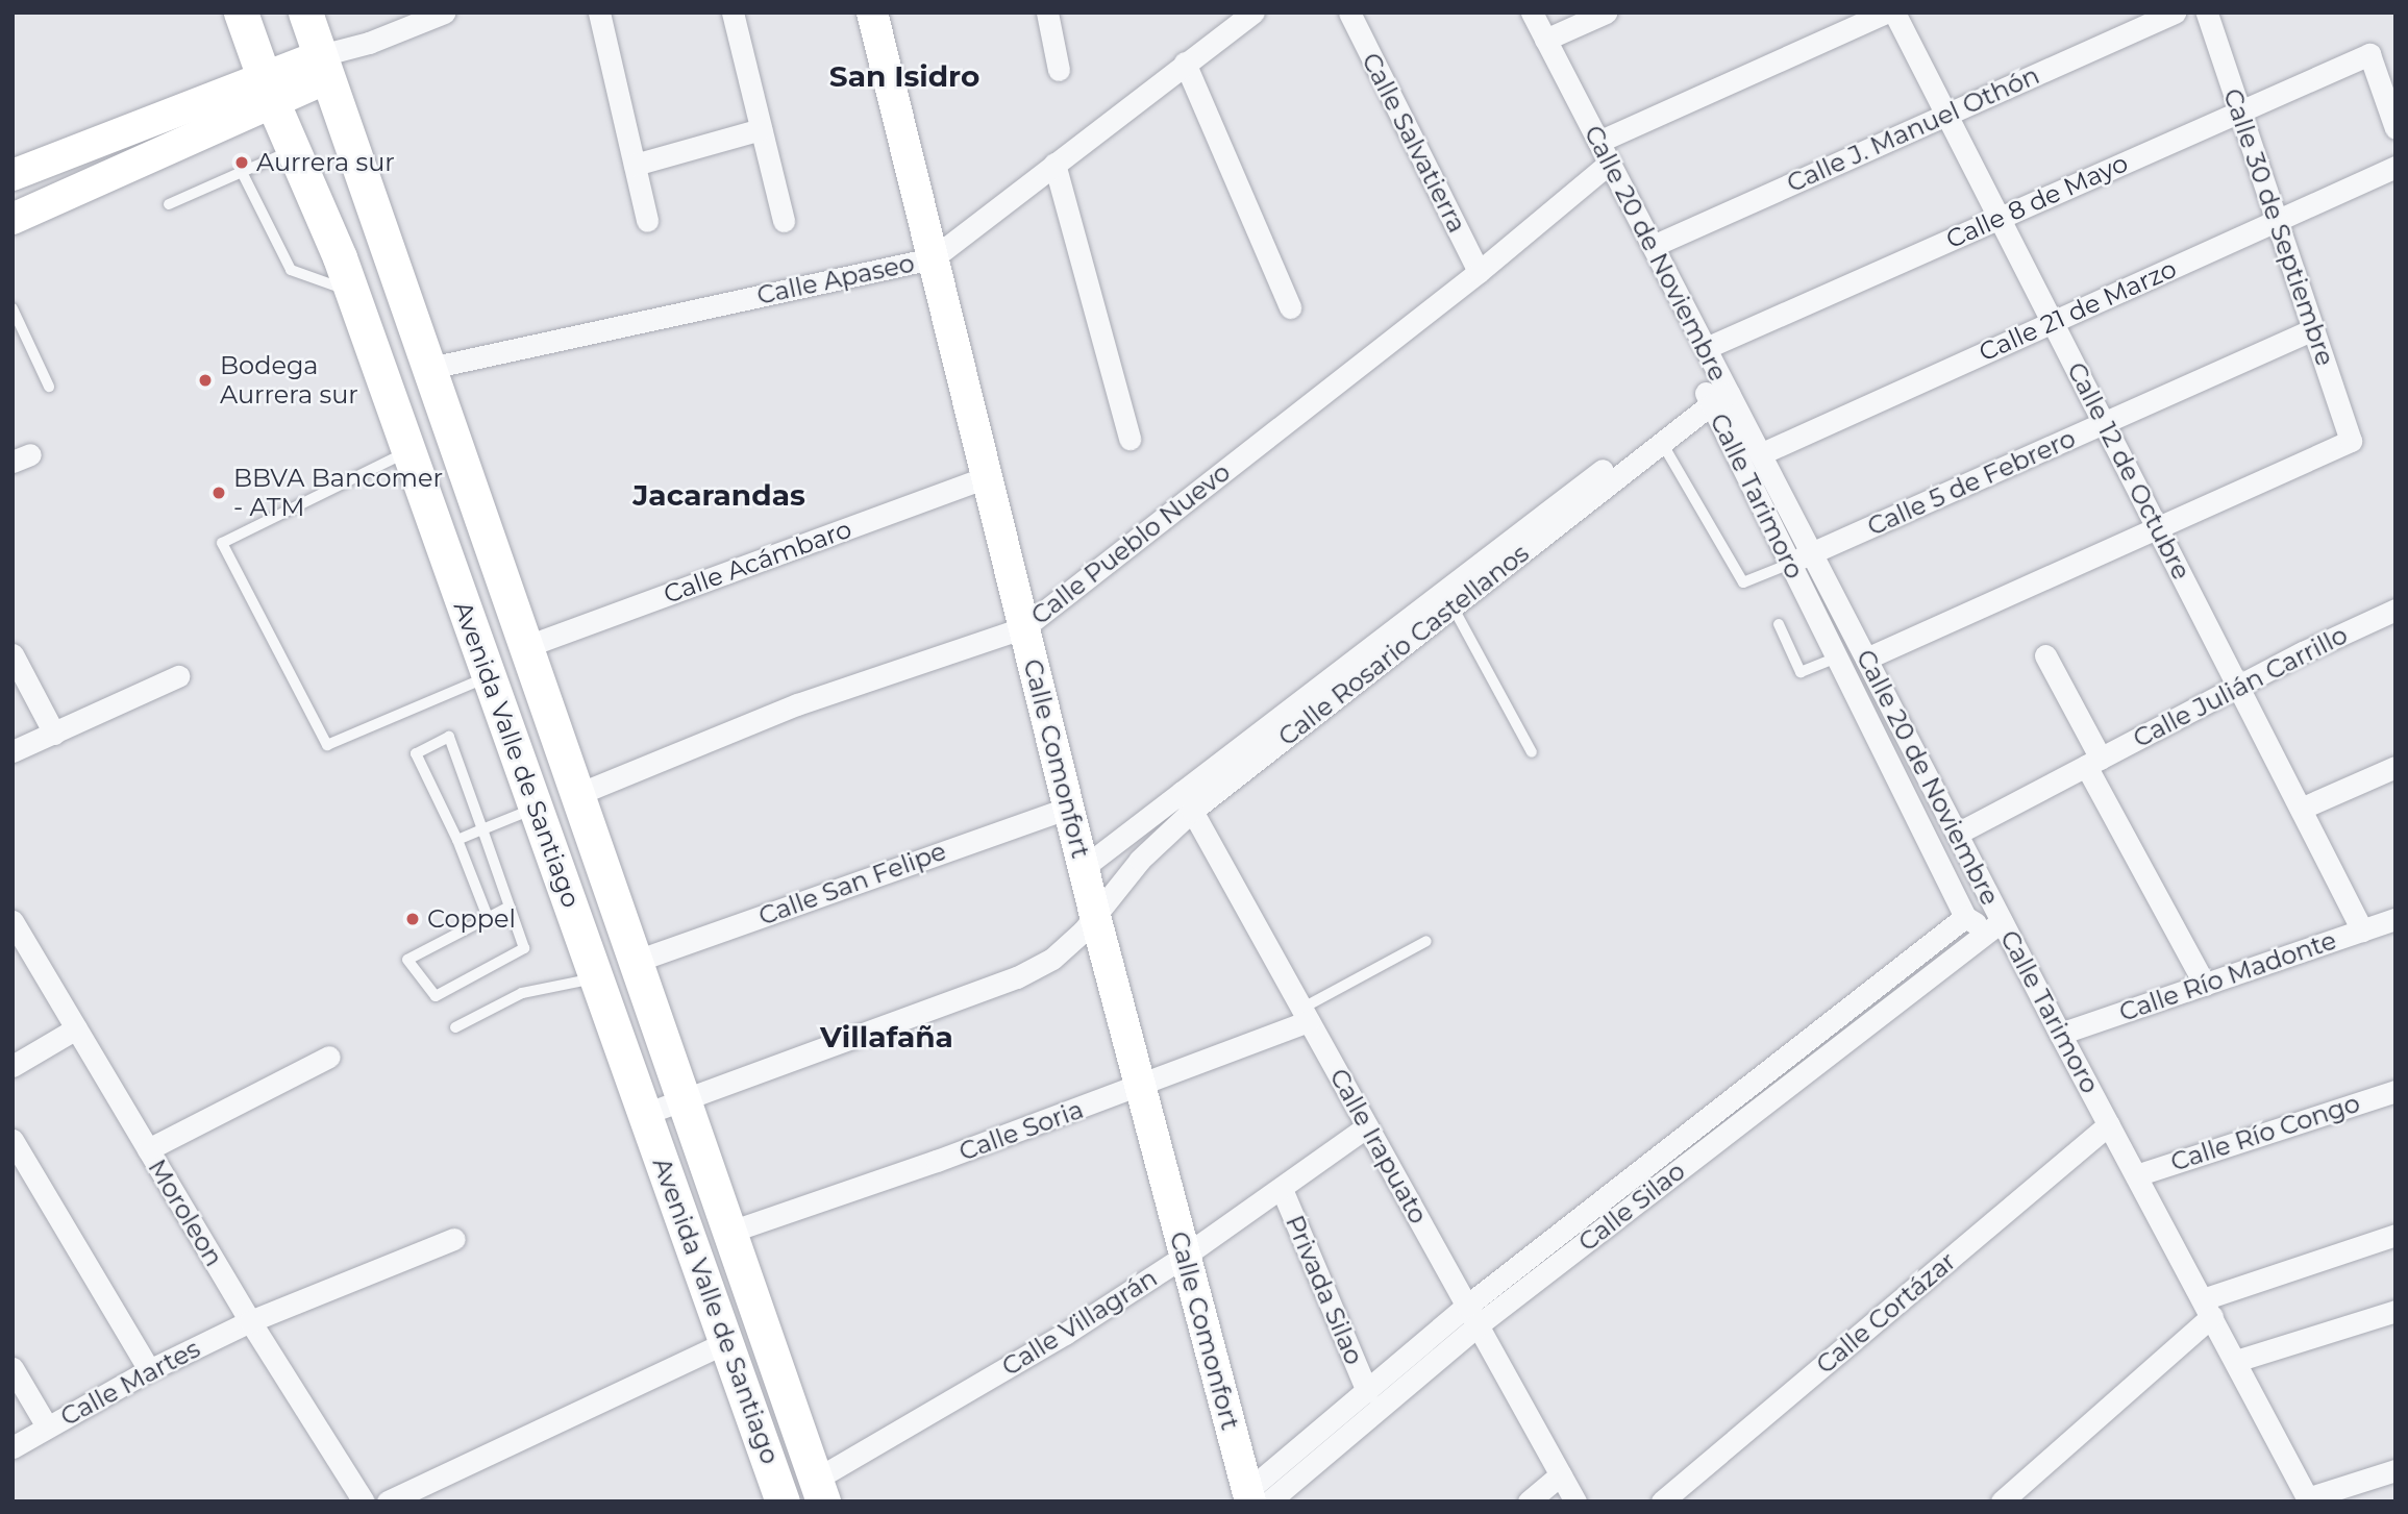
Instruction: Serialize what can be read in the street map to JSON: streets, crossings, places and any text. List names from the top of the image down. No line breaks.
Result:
{"streets":{"main road":["Avenida Valle de Santiago"],"street":["Calle J. Manuel Othón","Calle Salvatierra","Calle 8 de Mayo","Calle 30 de Septiembre","Calle 20 de Noviembre","Calle Apaseo","Calle 21 de Marzo","Calle 12 de Octubre","Calle 5 de Febrero","Calle Tarimoro","Calle Pueblo Nuevo","Calle Acámbaro","Calle Rosario Castellanos","Calle Julián Carrillo","Calle Comonfort","Calle San Felipe","Calle Río Madonte","Calle Soria","Calle Río Congo","Calle Irapuato","Calle Silao","Moroleon","Privada Silao","Calle Cortázar","Calle Villagrán","Calle Martes"]},"crossings":[["Calle J. Manuel Othón","Calle 20 de Noviembre"],["Calle J. Manuel Othón","Calle 12 de Octubre"],["Calle Salvatierra","Calle Pueblo Nuevo"],["Calle 8 de Mayo","Calle 30 de Septiembre"],["Calle 8 de Mayo","Calle 20 de Noviembre"],["Calle 8 de Mayo","Calle 12 de Octubre"],["Calle 30 de Septiembre","Calle 21 de Marzo"],["Calle 30 de Septiembre","Calle 12 de Octubre"],["Calle 30 de Septiembre","Calle 5 de Febrero"],["Calle 20 de Noviembre","Calle 21 de Marzo"],["Calle 20 de Noviembre","Calle 5 de Febrero"],["Calle 20 de Noviembre","Calle Tarimoro"],["Calle 20 de Noviembre","Calle Pueblo Nuevo"],["Calle 20 de Noviembre","Calle Rosario Castellanos"],["Calle 20 de Noviembre","Calle Julián Carrillo"],["Calle 20 de Noviembre","Calle Silao"],["Calle Apaseo","Avenida Valle de Santiago"],["Calle Apaseo","Calle Comonfort"],["Calle 21 de Marzo","Calle 12 de Octubre"],["Calle 12 de Octubre","Calle 5 de Febrero"],["Calle 12 de Octubre","Calle Julián Carrillo"],["Calle 12 de Octubre","Calle Río Madonte"],["Calle 5 de Febrero","Calle Tarimoro"],["Calle Tarimoro","Calle Rosario Castellanos"],["Calle Tarimoro","Calle Río Madonte"],["Calle Tarimoro","Calle Río Congo"],["Calle Tarimoro","Calle Silao"],["Calle Tarimoro","Calle Cortázar"],["Calle Pueblo Nuevo","Avenida Valle de Santiago"],["Calle Pueblo Nuevo","Calle Comonfort"],["Calle Acámbaro","Avenida Valle de Santiago"],["Calle Acámbaro","Calle Comonfort"],["Calle Rosario Castellanos","Avenida Valle de Santiago"],["Calle Rosario Castellanos","Calle Comonfort"],["Calle Rosario Castellanos","Calle Irapuato"],["Avenida Valle de Santiago","Calle San Felipe"],["Avenida Valle de Santiago","Calle Soria"],["Avenida Valle de Santiago","Calle Villagrán"],["Calle Comonfort","Calle San Felipe"],["Calle Comonfort","Calle Soria"],["Calle Comonfort","Calle Silao"],["Calle Comonfort","Calle Villagrán"],["Calle Soria","Calle Irapuato"],["Calle Irapuato","Calle Silao"],["Calle Irapuato","Calle Villagrán"],["Calle Silao","Privada Silao"],["Moroleon","Calle Martes"],["Privada Silao","Calle Villagrán"]],"districts":["San Isidro","Jacarandas","Villafaña"],"places":["Aurrera sur","Bodega Aurrera sur","BBVA Bancomer - ATM","Coppel"]}
